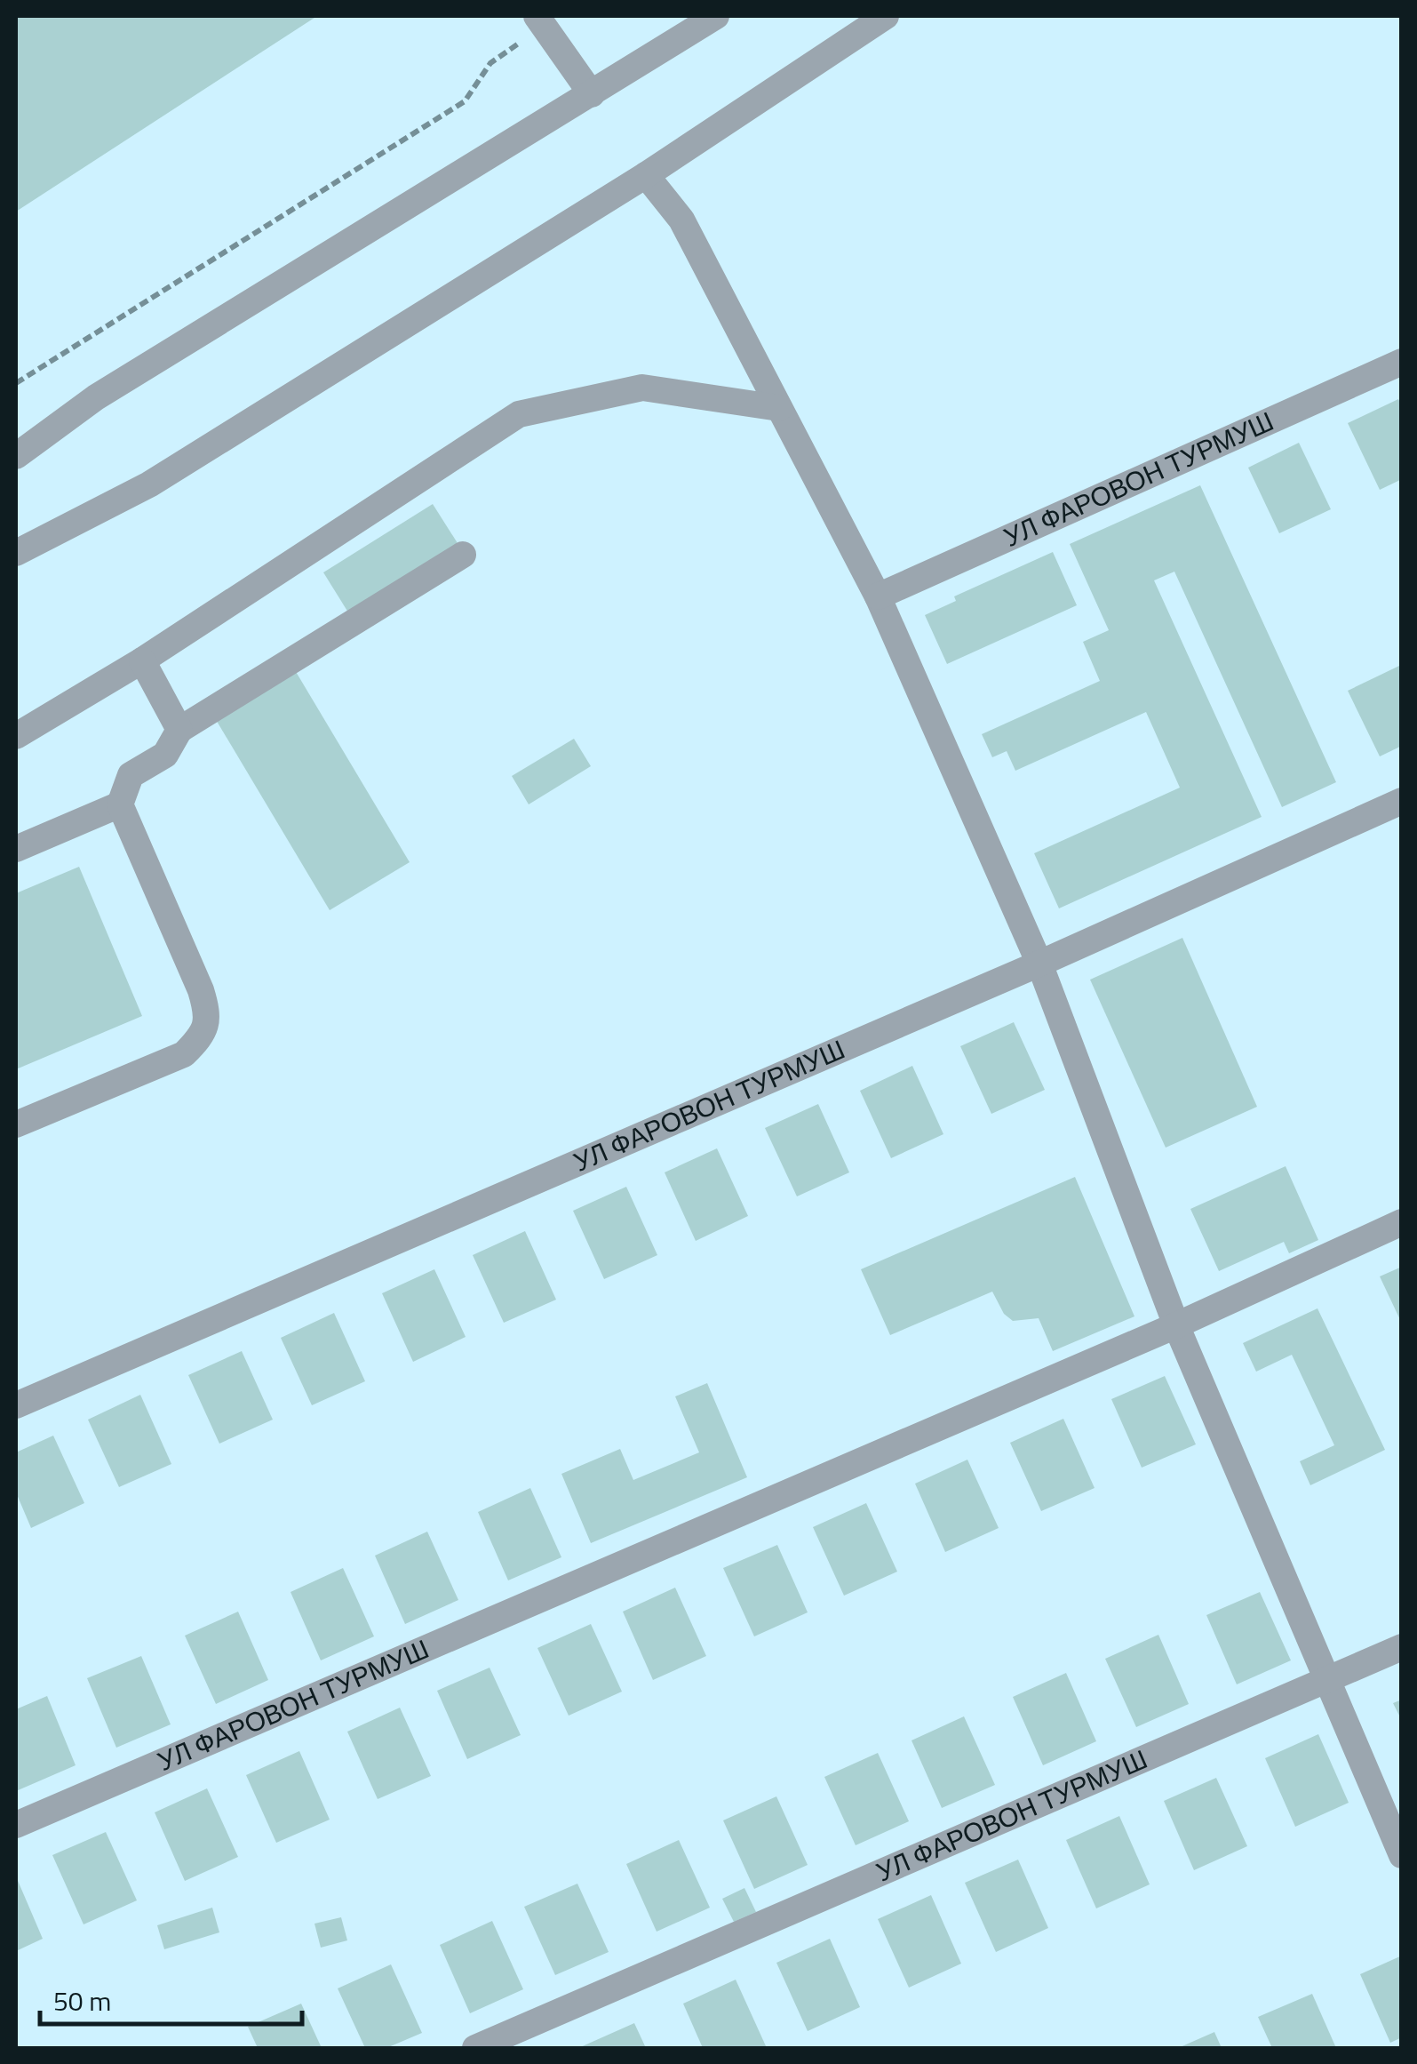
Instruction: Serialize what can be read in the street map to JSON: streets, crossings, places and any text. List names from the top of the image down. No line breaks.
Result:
{"streets":{"street":["УЛ ФАРОВОН ТУРМУШ"]},"scale_bar":"50 m"}
